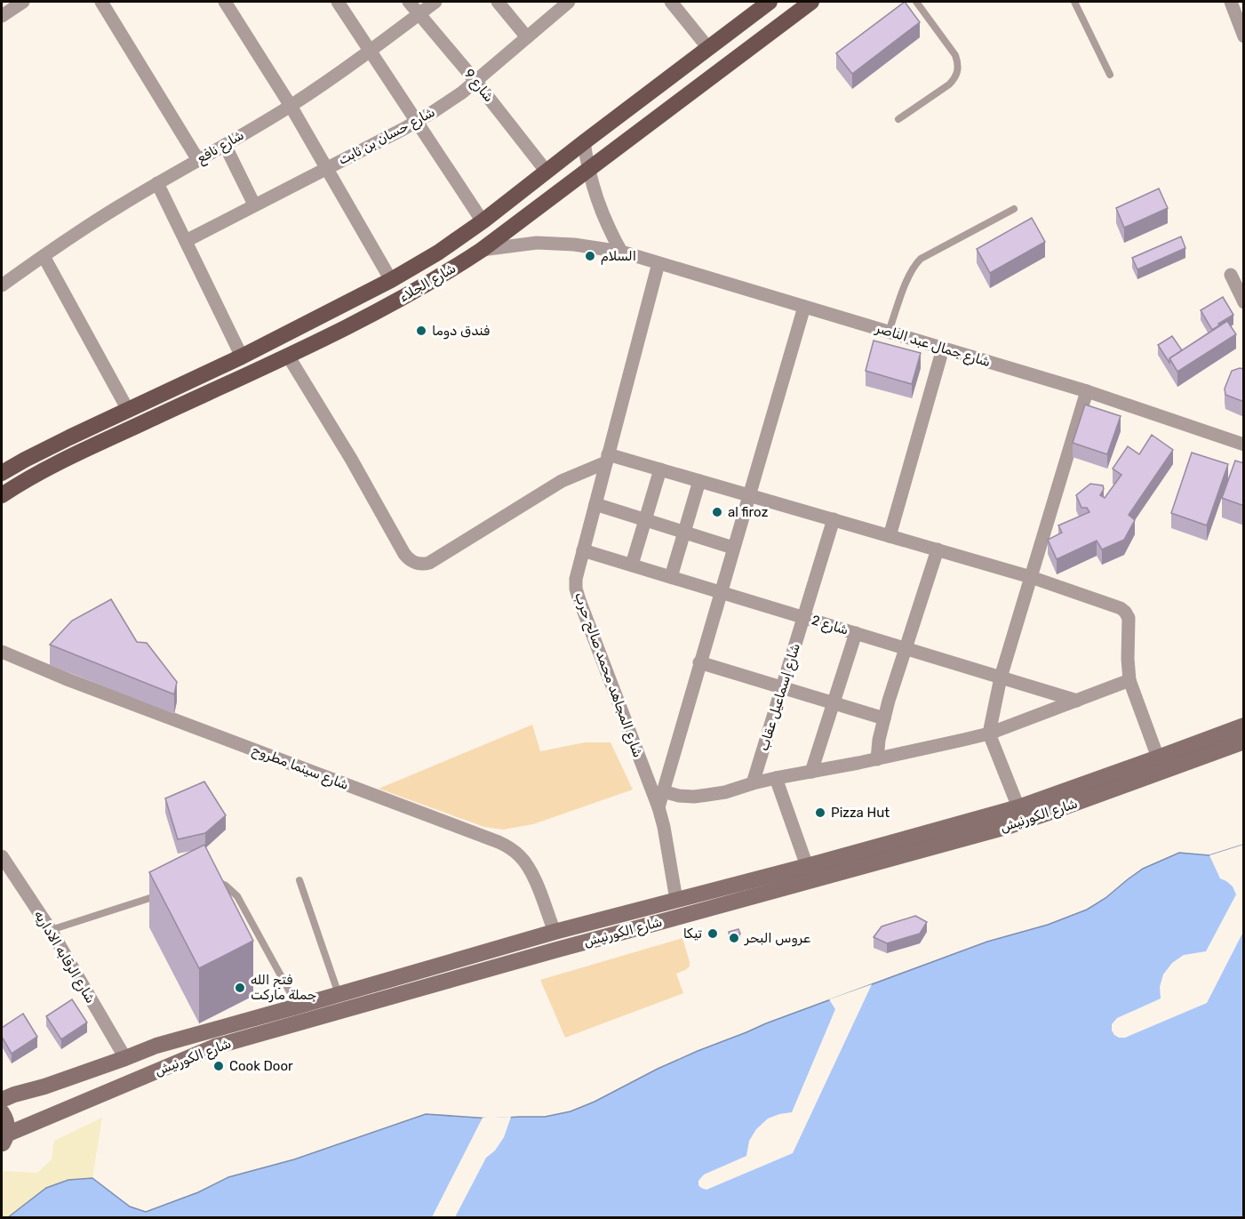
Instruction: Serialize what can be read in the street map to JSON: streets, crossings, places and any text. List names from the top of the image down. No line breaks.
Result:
{"streets":{"main road":["شارع الجلاء"],"street":["شارع 9","شارع حسان بن ثابت","شارع نافع","شارع جمال عبد الناصر","شارع 2","شارع المجاهد محمد صالح حرب","شارع إسماعيل عقاب","شارع سينما مطروح","شارع الكورنيش","شارع الرقابه الاداريه"]},"crossings":[["شارع 9","شارع حسان بن ثابت"],["شارع 9","شارع نافع"],["شارع 9","شارع الجلاء"],["شارع الجلاء","شارع جمال عبد الناصر"],["شارع جمال عبد الناصر","شارع المجاهد محمد صالح حرب"],["شارع 2","شارع المجاهد محمد صالح حرب"],["شارع 2","شارع إسماعيل عقاب"],["شارع المجاهد محمد صالح حرب","شارع الكورنيش"],["شارع سينما مطروح","شارع الكورنيش"],["شارع الكورنيش","شارع الرقابه الاداريه"]],"places":["السلام","فندق دوما","al firoz","Pizza Hut","تيكا","عروس البحر","فتح الله جملة ماركت","Cook Door"]}
